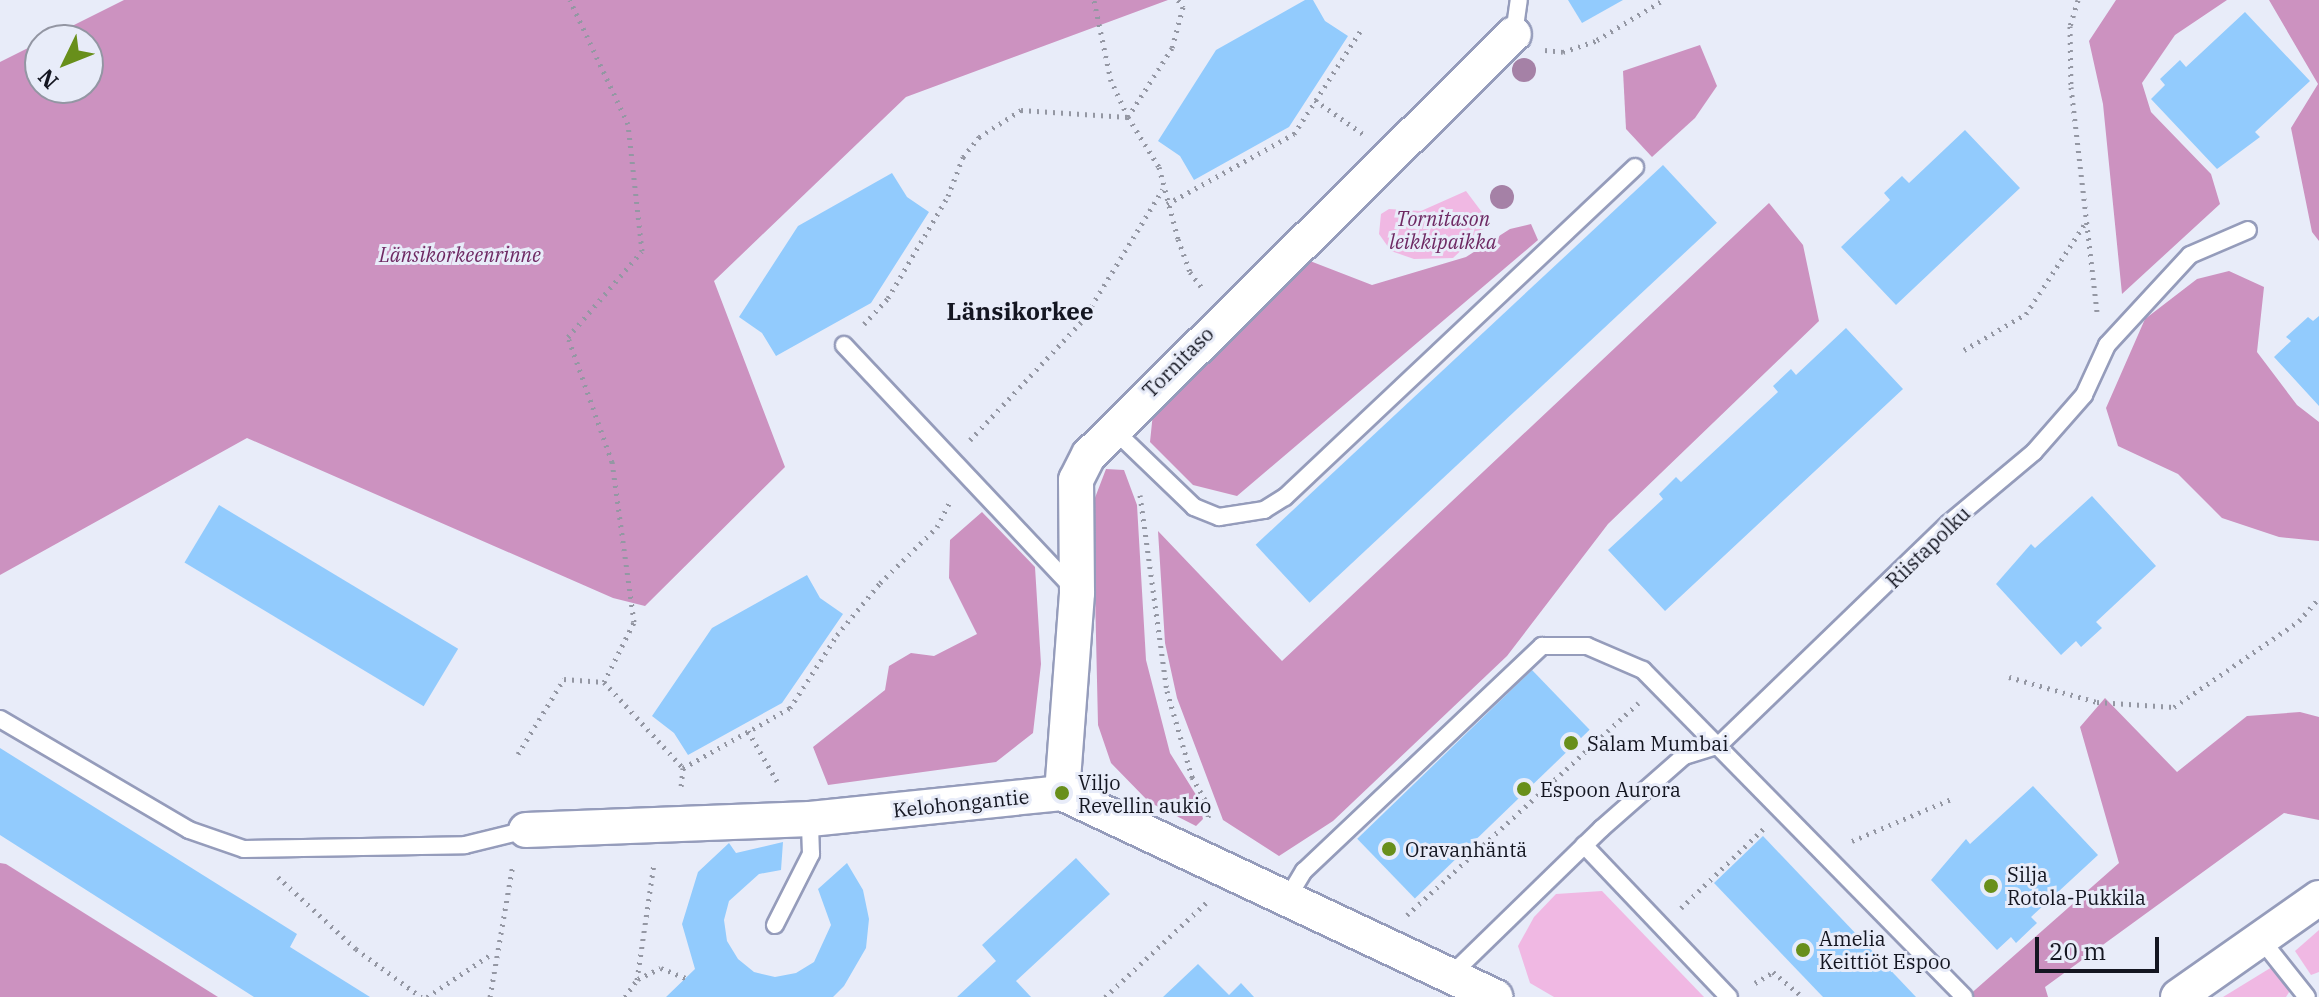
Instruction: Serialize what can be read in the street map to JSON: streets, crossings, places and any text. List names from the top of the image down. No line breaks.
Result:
{"streets":{"street":["Tornitaso","Kelohongantie"],"lane":["Riistapolku"]},"crossings":[["Tornitaso","Kelohongantie"]],"districts":["Länsikorkee"],"parks":["Tornitason leikkipaikka","Länsikorkeenrinne"],"places":["Salam Mumbai","Espoon Aurora","Viljo Revellin aukio","Oravanhäntä","Silja Rotola-Pukkila","Amelia Keittiöt Espoo"],"scale_bar":"20 m","north":"bottom left"}
